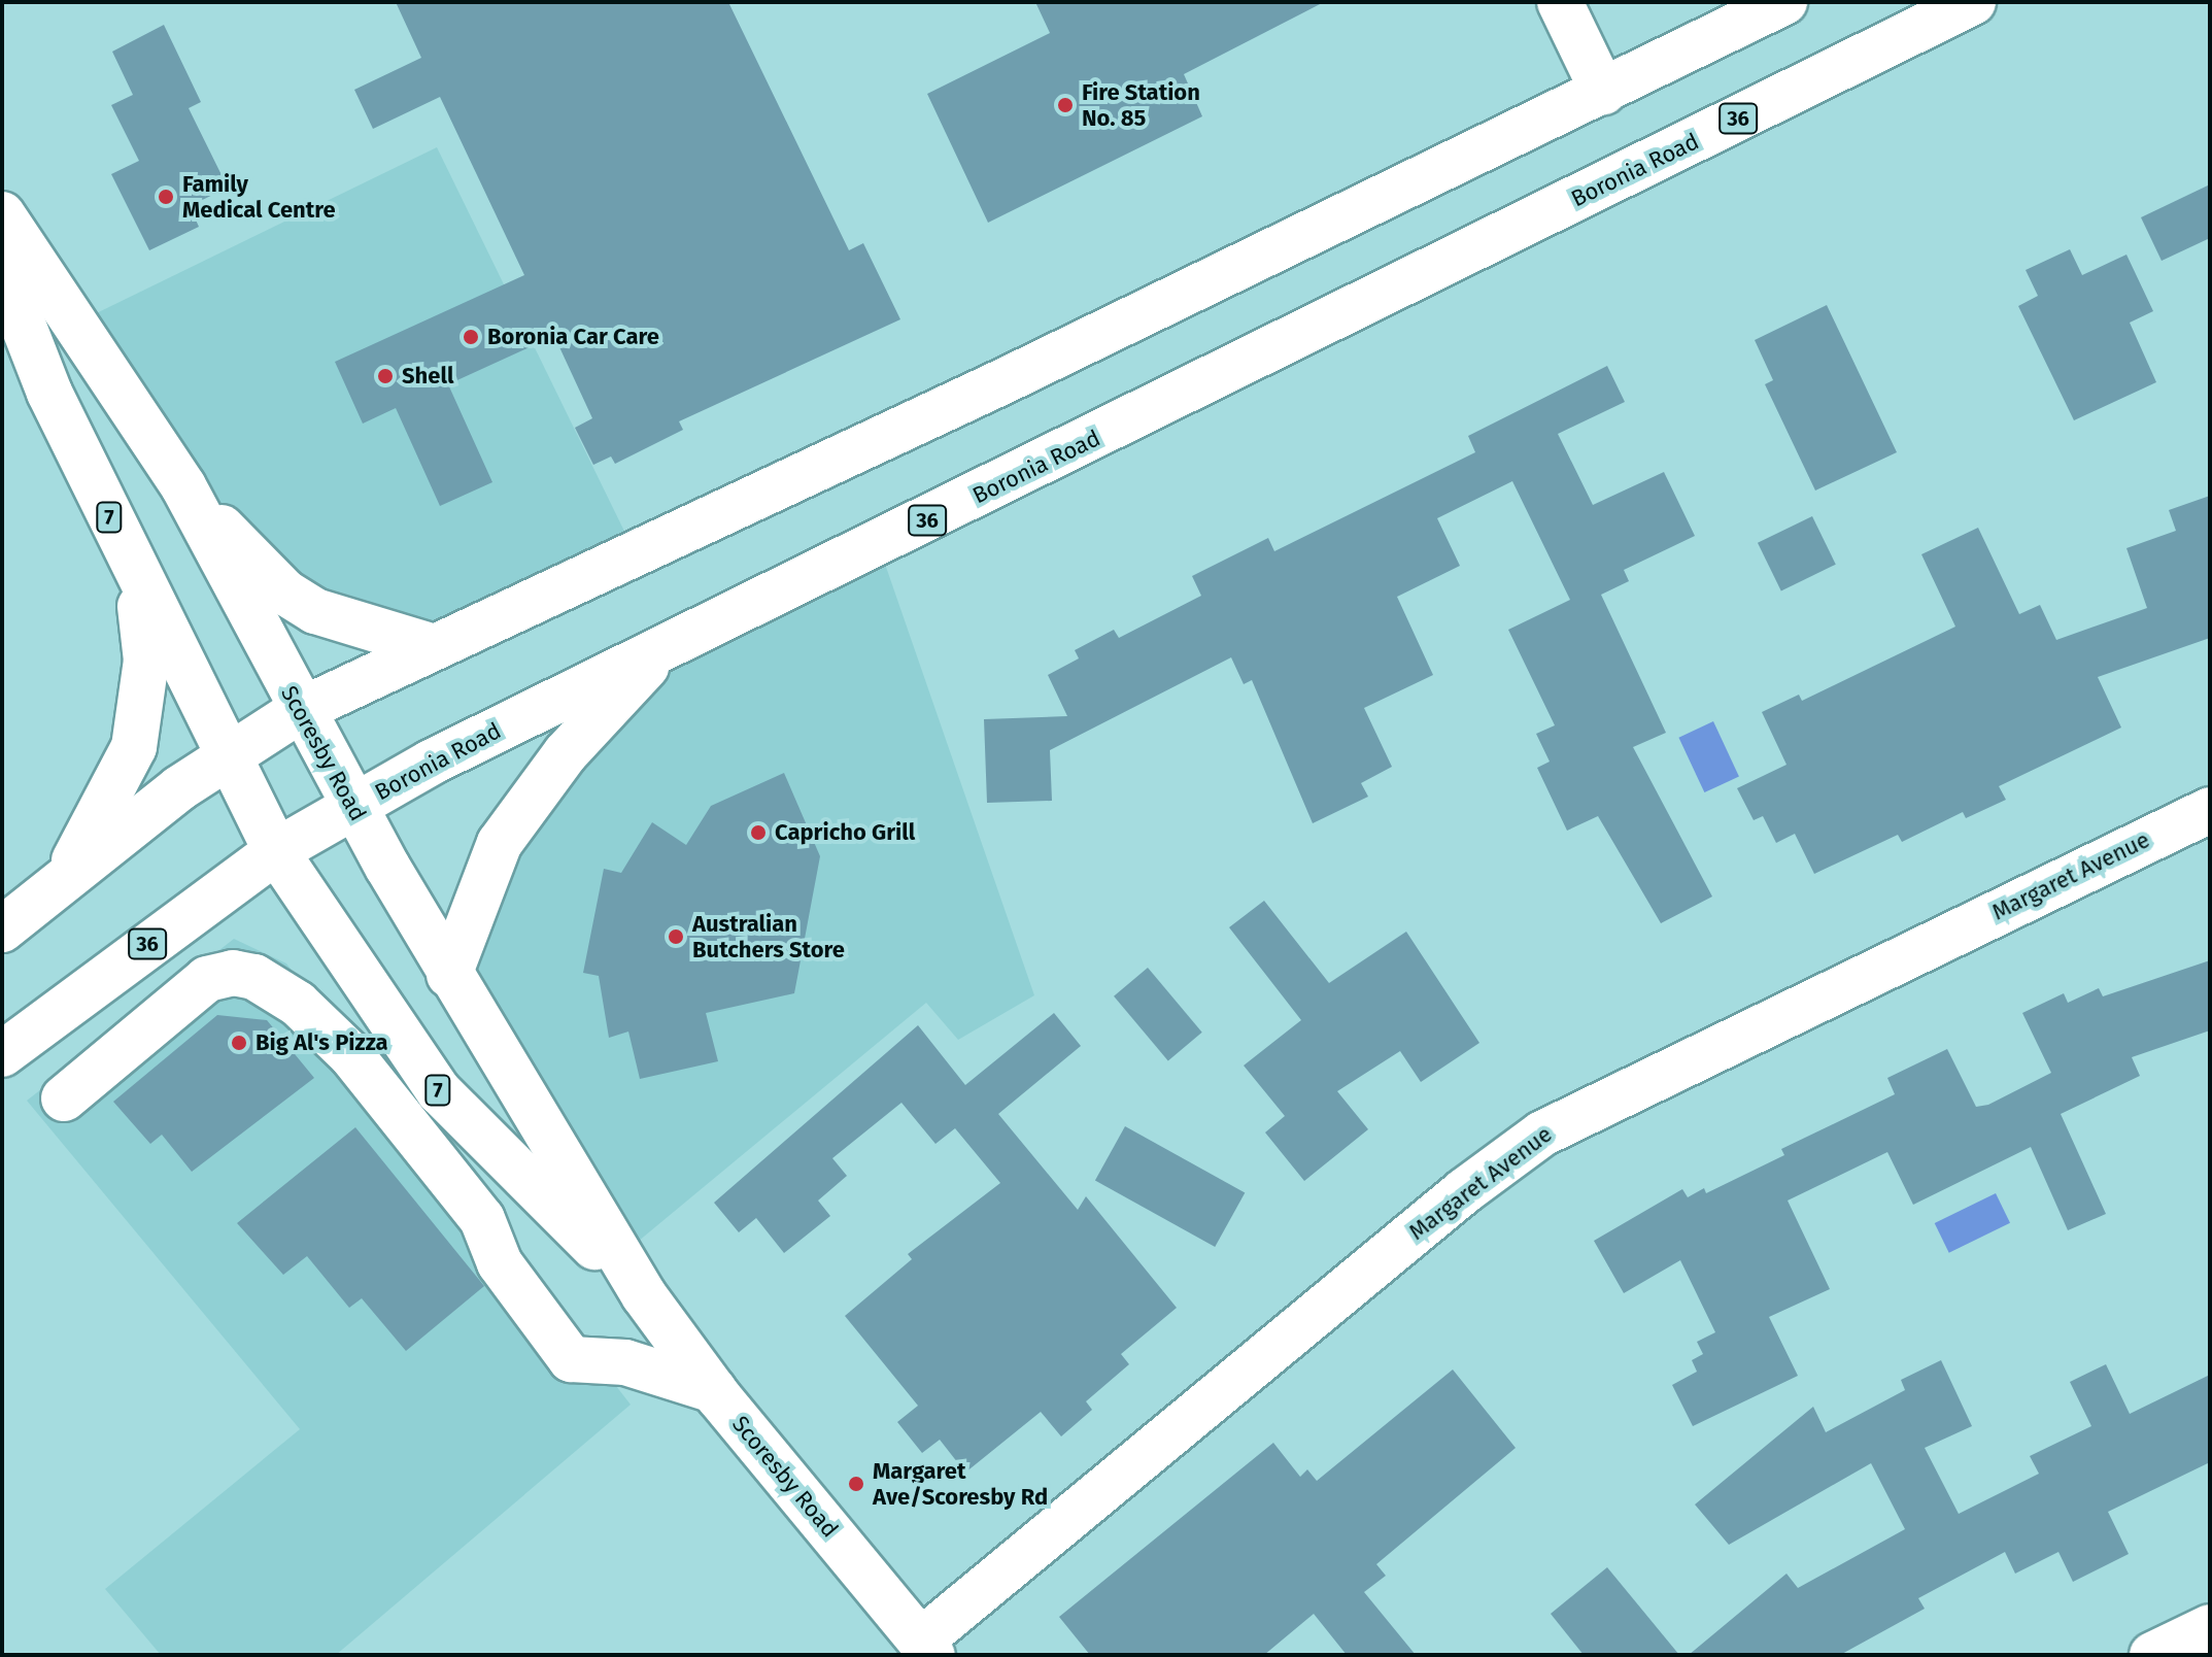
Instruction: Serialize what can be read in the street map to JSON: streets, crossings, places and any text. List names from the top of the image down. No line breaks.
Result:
{"streets":{"main road":["36","Boronia Road","7","Scoresby Road","Margaret Avenue"]},"crossings":[["Boronia Road","Scoresby Road"],["Scoresby Road","Margaret Avenue"]],"places":["Fire Station No. 85","Family Medical Centre","Boronia Car Care","Shell","Capricho Grill","Australian Butchers Store","Big Al's Pizza","Margaret Ave/Scoresby Rd"]}
